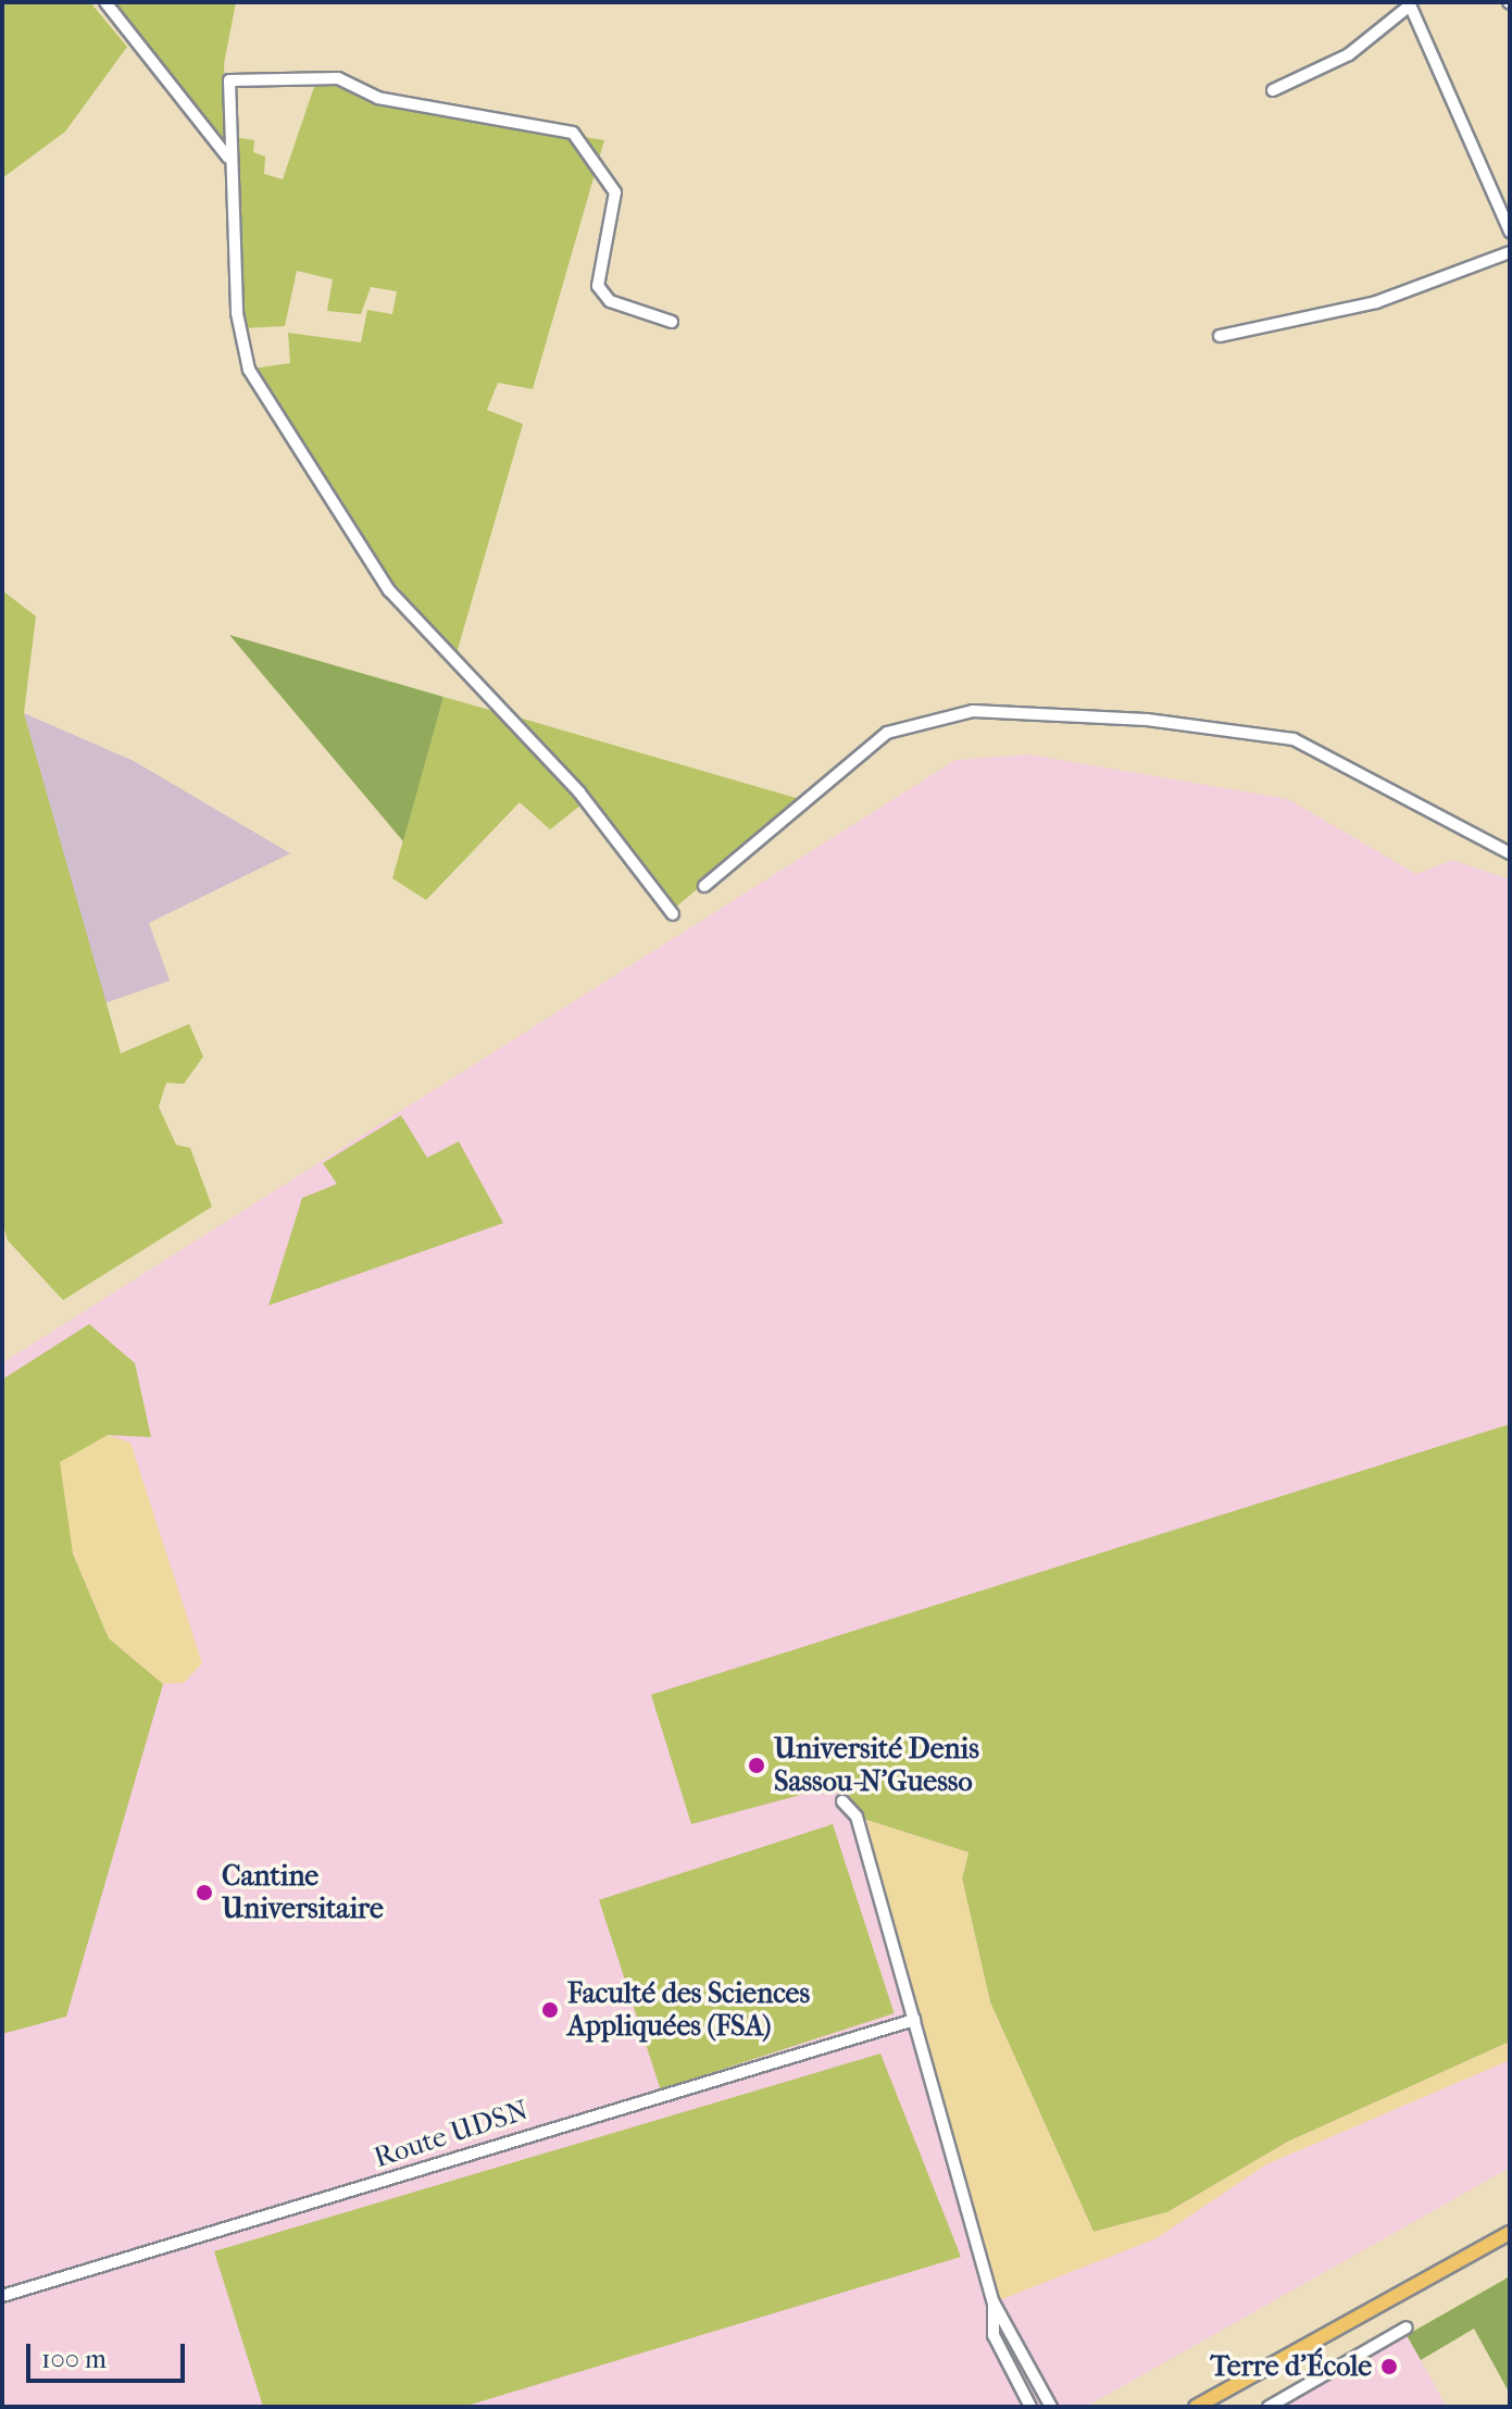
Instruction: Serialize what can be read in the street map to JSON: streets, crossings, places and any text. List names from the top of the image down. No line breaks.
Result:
{"streets":{"street":["Route UDSN"]},"places":["Université Denis Sassou-N'Guesso","Cantine Universitaire","Faculté des Sciences Appliquées (FSA)","Terre d’École"],"scale_bar":"100 m"}
